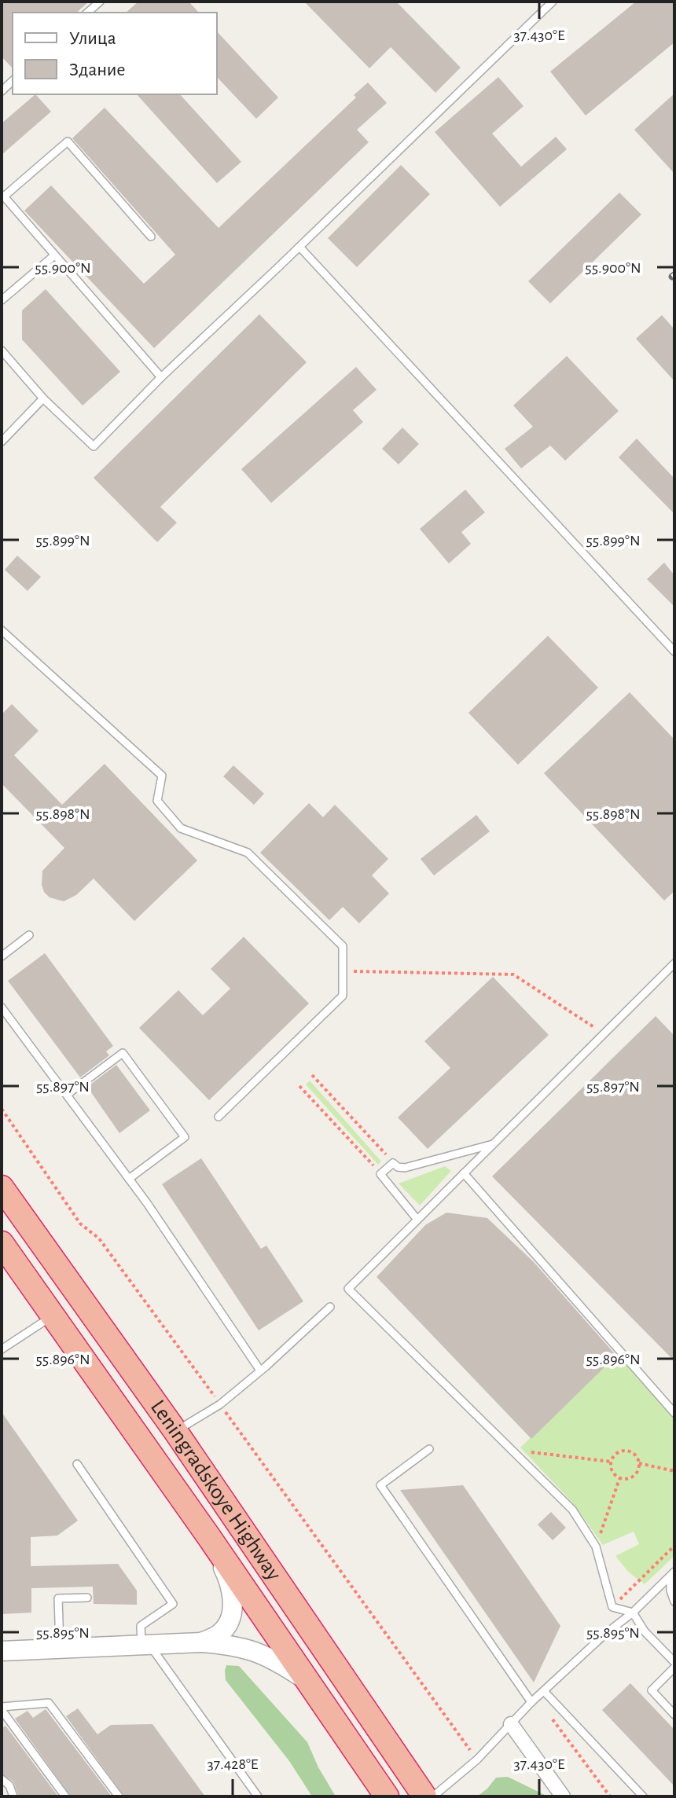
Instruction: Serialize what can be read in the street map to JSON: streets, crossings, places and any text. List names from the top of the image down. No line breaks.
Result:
{"streets":{"highway":["Leningradskoye Highway"]},"legend":["Улица","Здание"],"coordinates":["37.430°E","55.900°N","55.899°N","55.898°N","55.897°N","55.896°N","55.895°N","37.428°E"]}
